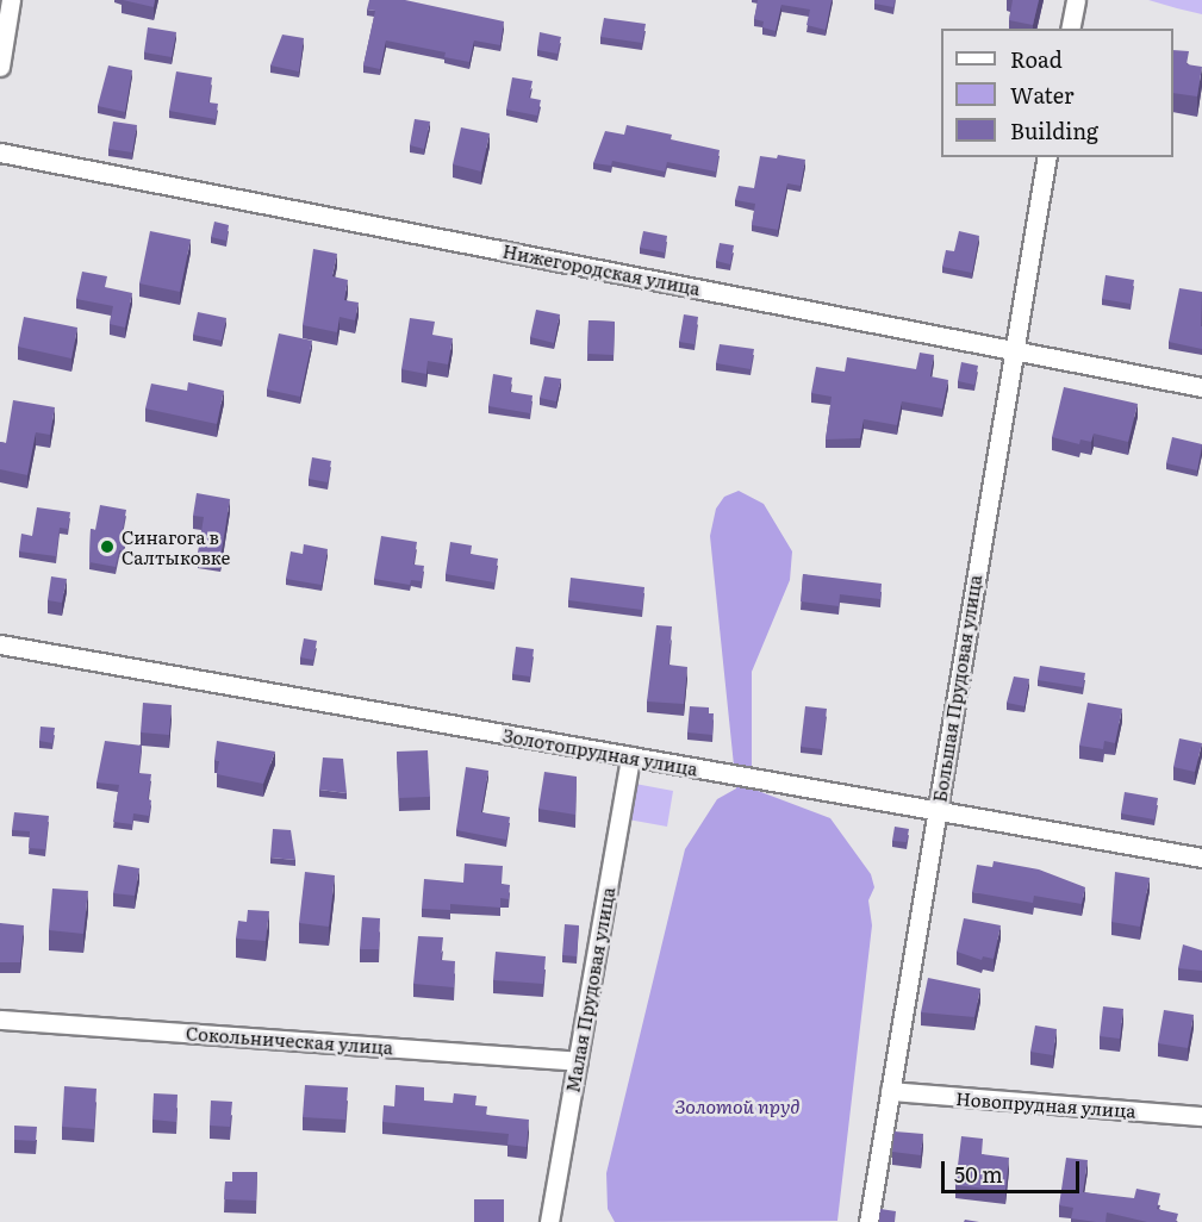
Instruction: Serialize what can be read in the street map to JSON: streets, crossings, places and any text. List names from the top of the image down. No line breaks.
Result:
{"streets":{"street":["Нижегородская улица","Большая Прудовая улица","Золотопрудная улица","Малая Прудовая улица","Сокольническая улица","Новопрудная улица"]},"crossings":[["Нижегородская улица","Большая Прудовая улица"],["Большая Прудовая улица","Золотопрудная улица"],["Большая Прудовая улица","Новопрудная улица"],["Золотопрудная улица","Малая Прудовая улица"],["Малая Прудовая улица","Сокольническая улица"]],"water":["Золотой пруд"],"places":["Синагога в Салтыковке"],"legend":["Road","Water","Building"],"scale_bar":"50 m"}
